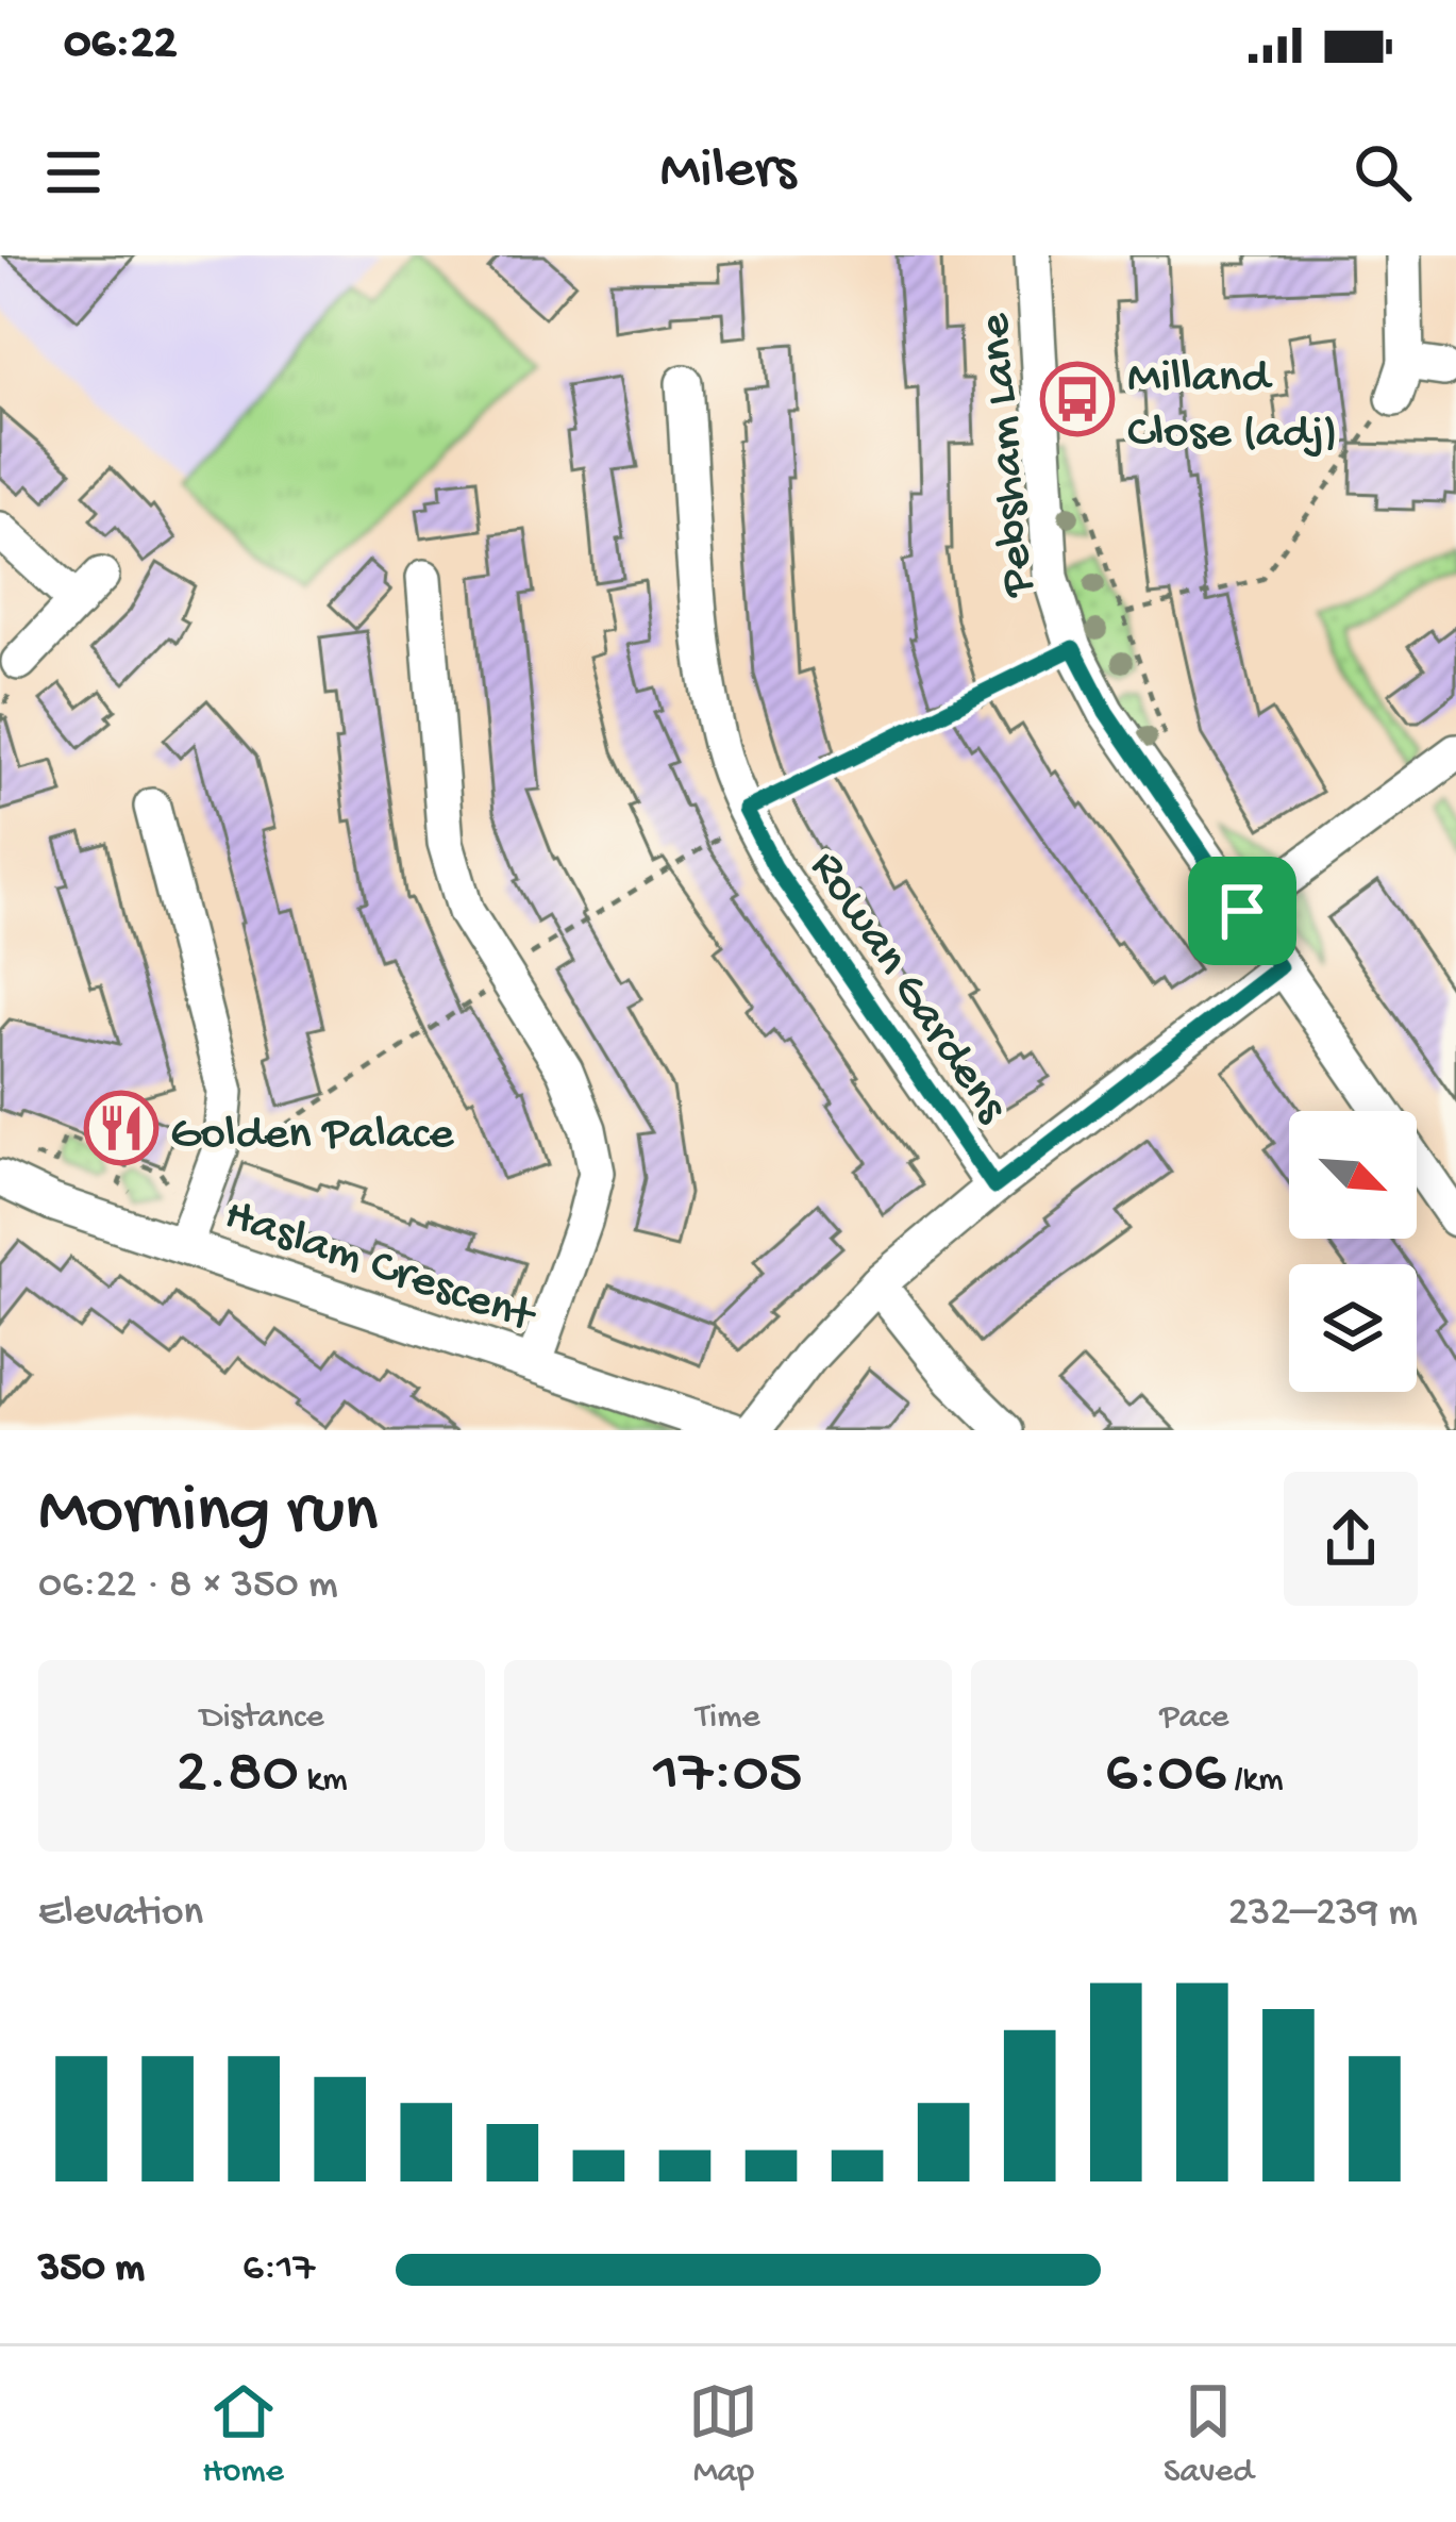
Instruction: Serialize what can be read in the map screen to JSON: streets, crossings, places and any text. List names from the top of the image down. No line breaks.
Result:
{"streets":{"street":["Pebsham Lane","Rowan Gardens","Haslam Crescent"]},"places":{"bus stop":["Milland Close (adj)"],"restaurant":["Golden Palace"]},"north":"bottom right","page":{"status":"06:22","header":"Milers","heading":["Morning run","06:22 · 8 × 350 m"],"stats":[["Distance","2.80 km"],["Time","17:05"],["Pace","6:06 /km"]],"chart":["Elevation","232–239 m"],"list":[{"name":"350 m","note":"6:17"}],"tabs":["Home","Map","Saved"]}}
